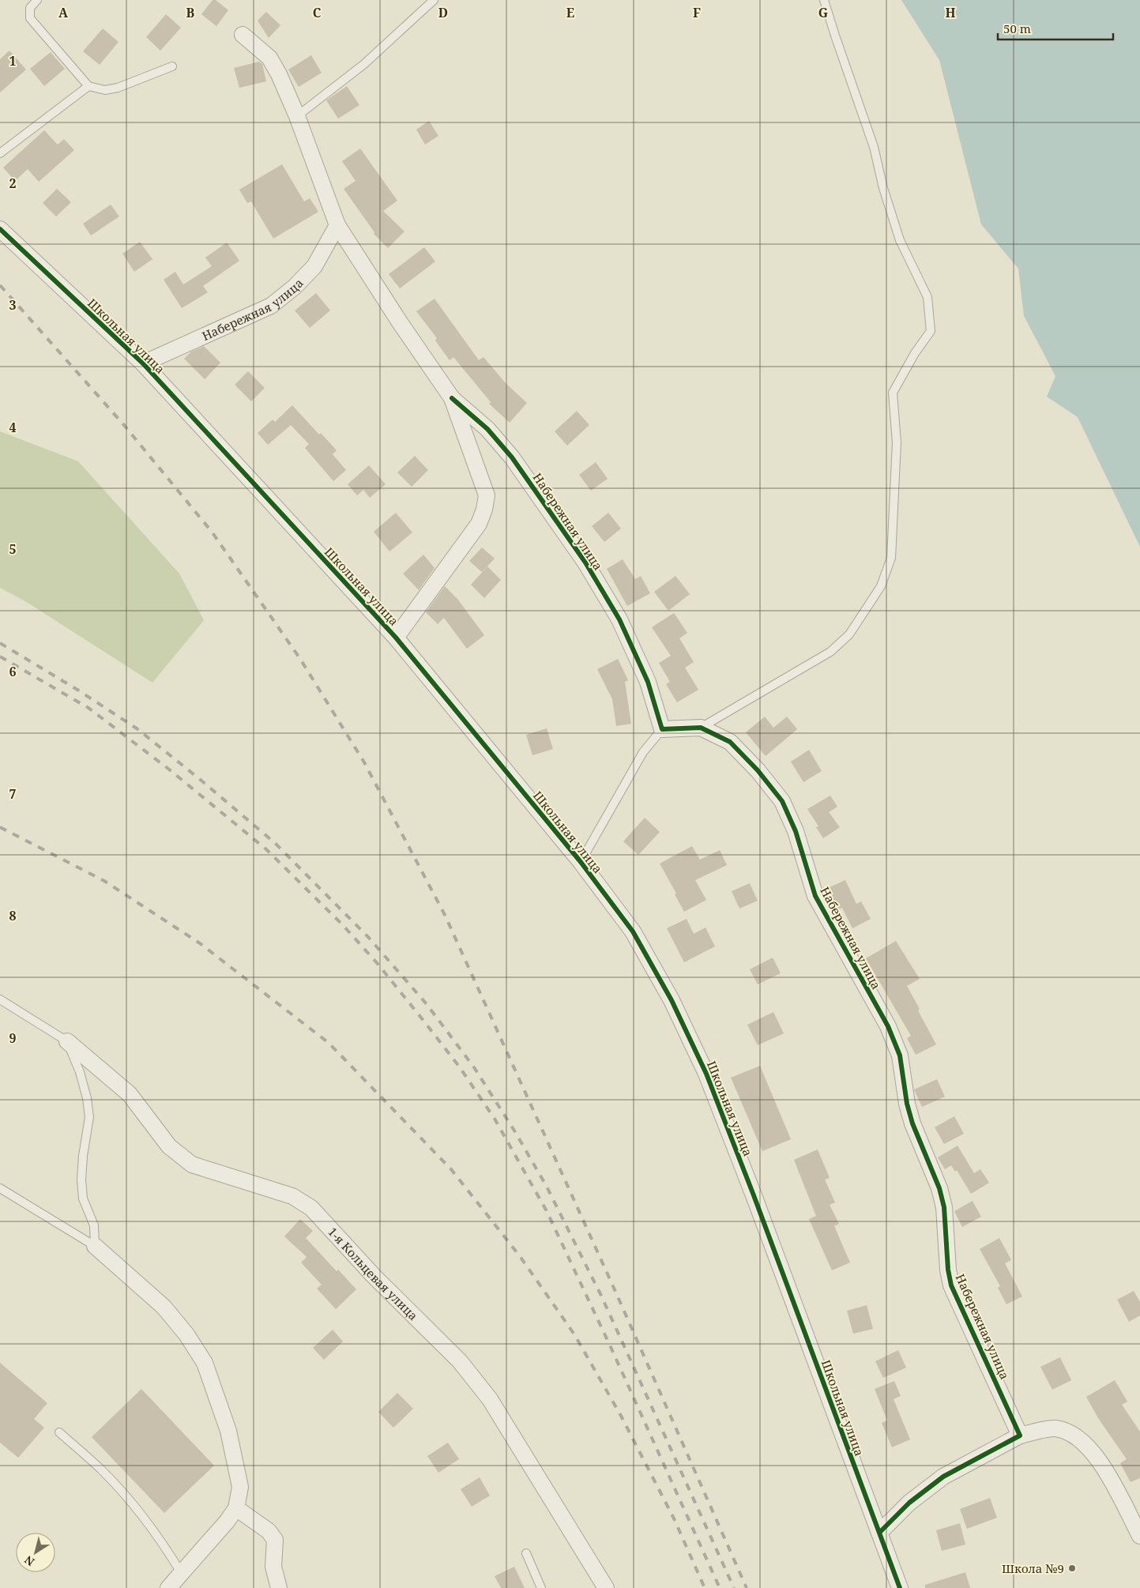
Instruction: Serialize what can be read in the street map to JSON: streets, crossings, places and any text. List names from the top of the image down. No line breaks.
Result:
{"streets":{"street":["Набережная улица","Школьная улица","1-я Кольцевая улица"]},"crossings":[["Набережная улица","Школьная улица"]],"places":["Школа №9"],"scale_bar":"50 m","north":"bottom left","grid":{"columns":["A","B","C","D","E","F","G","H"],"rows":["1","2","3","4","5","6","7","8","9"]}}
